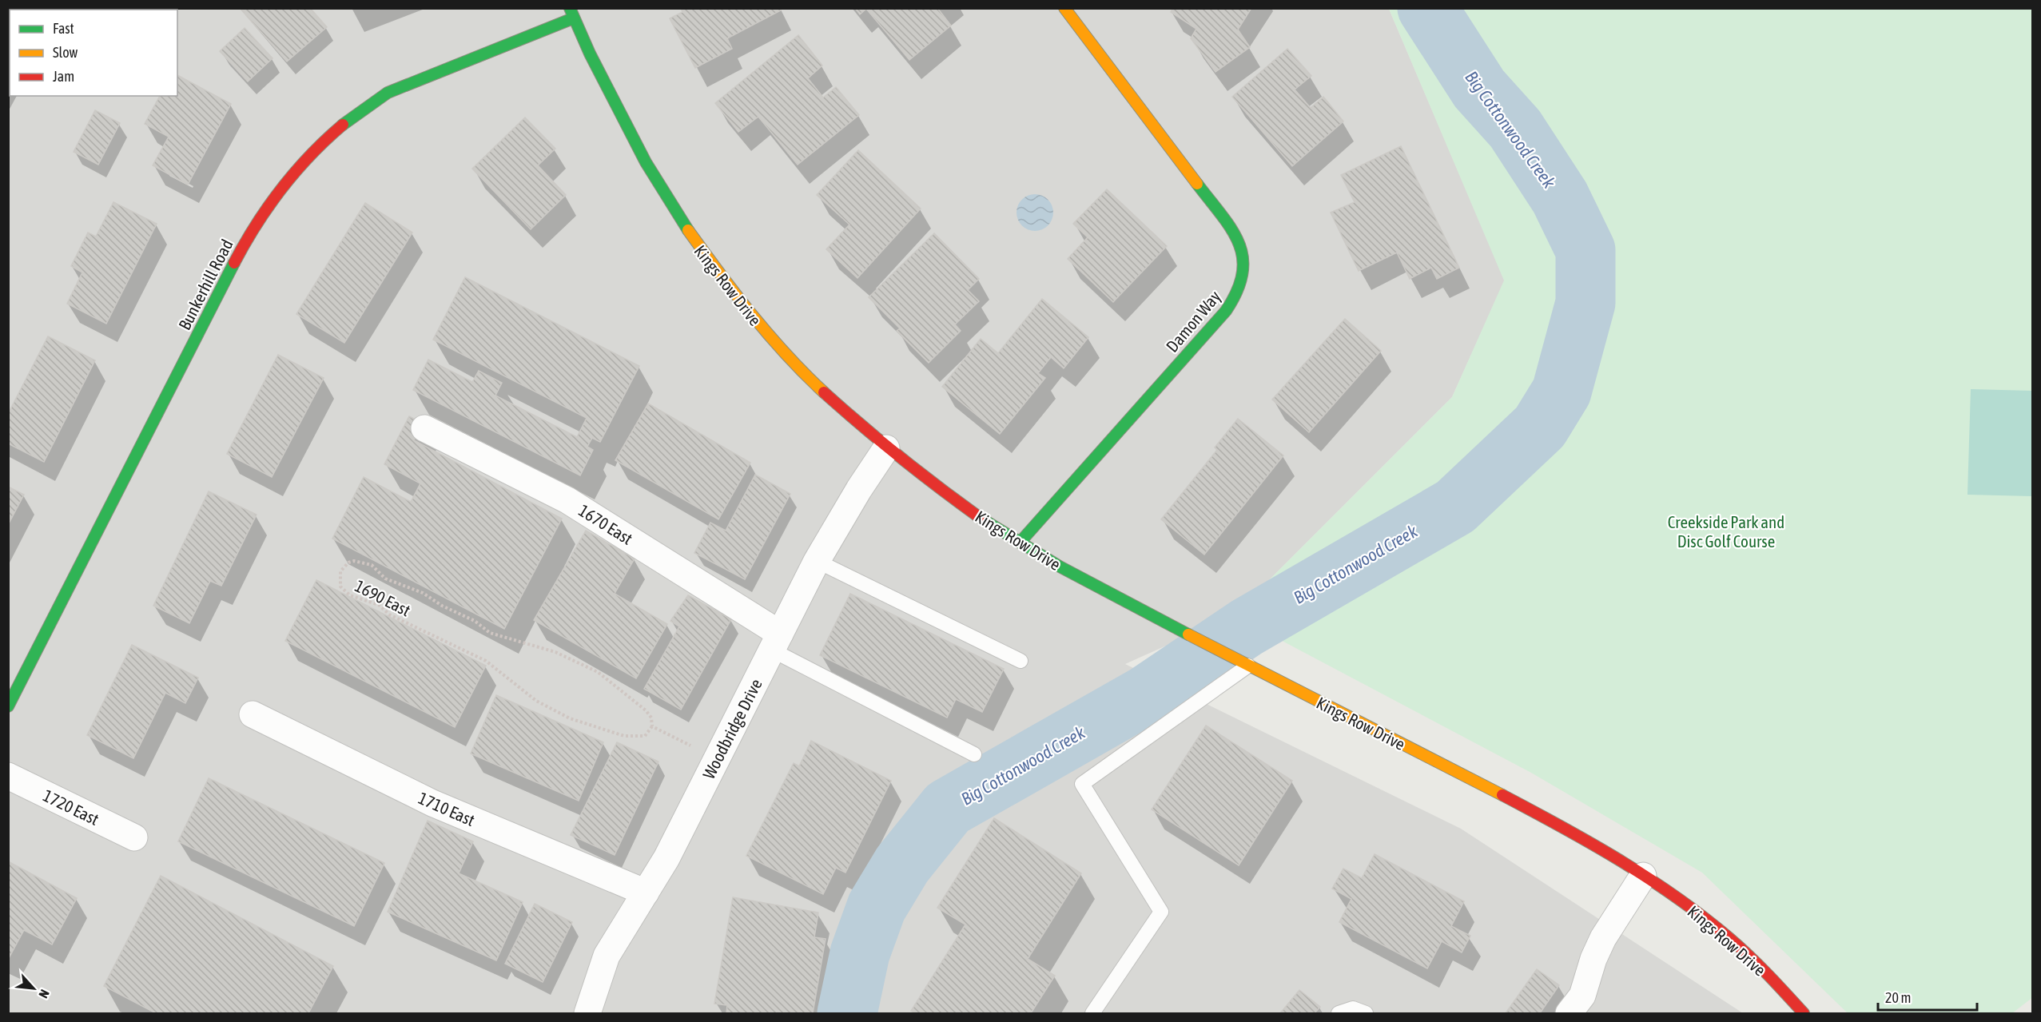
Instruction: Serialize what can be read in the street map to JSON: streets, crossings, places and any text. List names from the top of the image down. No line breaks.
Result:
{"streets":{"street":["Bunkerhill Road","Kings Row Drive","Damon Way","1670 East","Woodbridge Drive","1720 East","1710 East"],"path":["1690 East"]},"crossings":[["Bunkerhill Road","Kings Row Drive"],["Kings Row Drive","Damon Way"],["Kings Row Drive","Woodbridge Drive"],["1670 East","Woodbridge Drive"],["Woodbridge Drive","1710 East"]],"water":["Big Cottonwood Creek"],"parks":["Creekside Park and Disc Golf Course"],"legend":["Fast","Slow","Jam"],"scale_bar":"20 m","north":"bottom right"}
